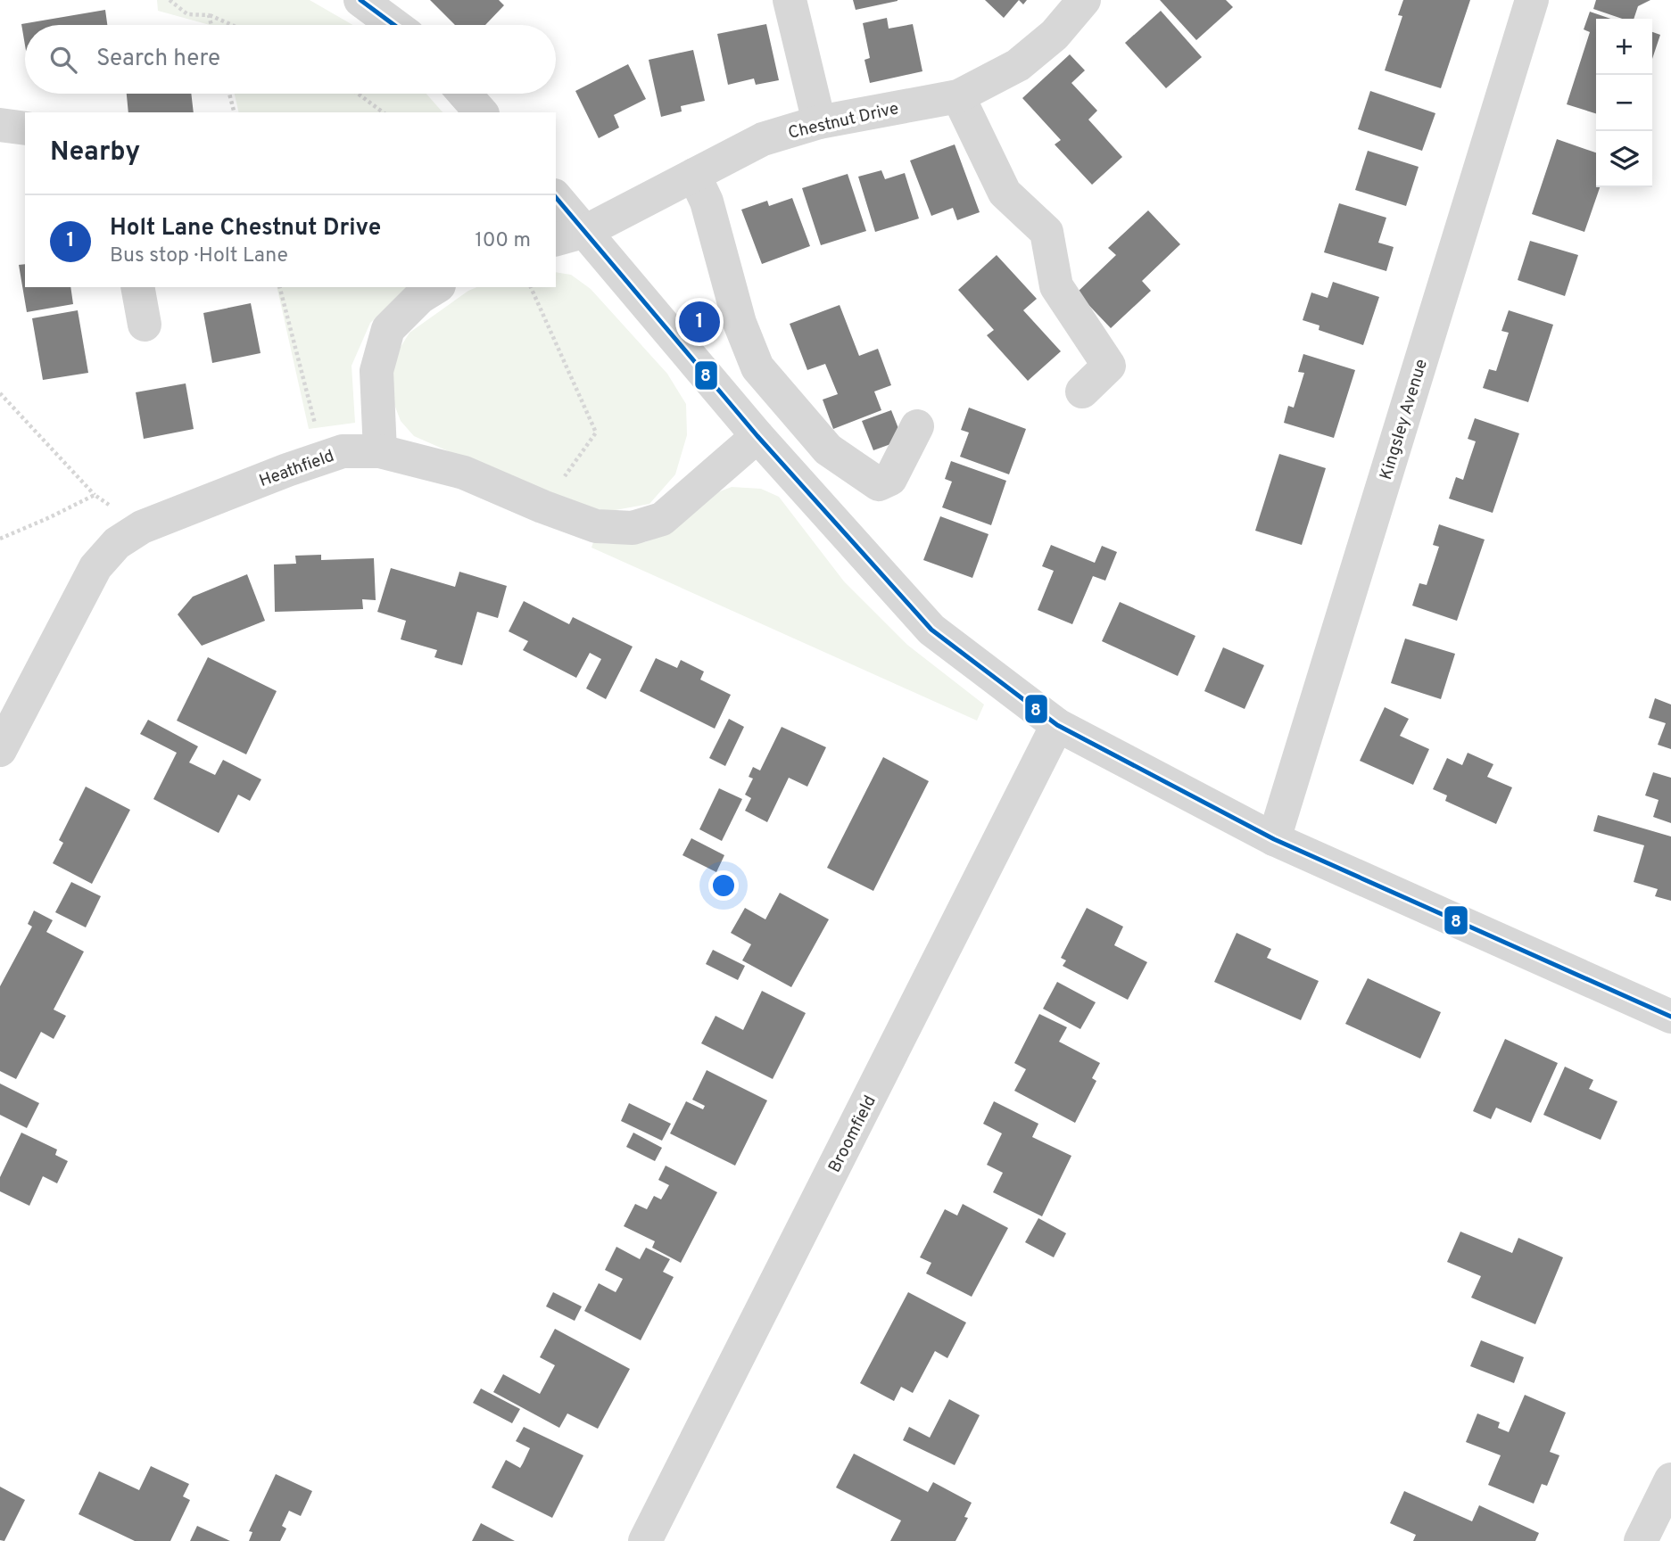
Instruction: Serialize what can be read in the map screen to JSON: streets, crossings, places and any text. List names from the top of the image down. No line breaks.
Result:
{"streets":{"street":["Chestnut Drive","Kingsley Avenue","Heathfield","Broomfield"]},"lines":["transit line 8"],"page":{"map_buttons":["+","−"],"search":"Search here","heading":"Nearby","list":[{"mark":"1","name":"Holt Lane Chestnut Drive","note":"Bus stop · Holt Lane","value":"100 m"}],"pins":"1"}}
